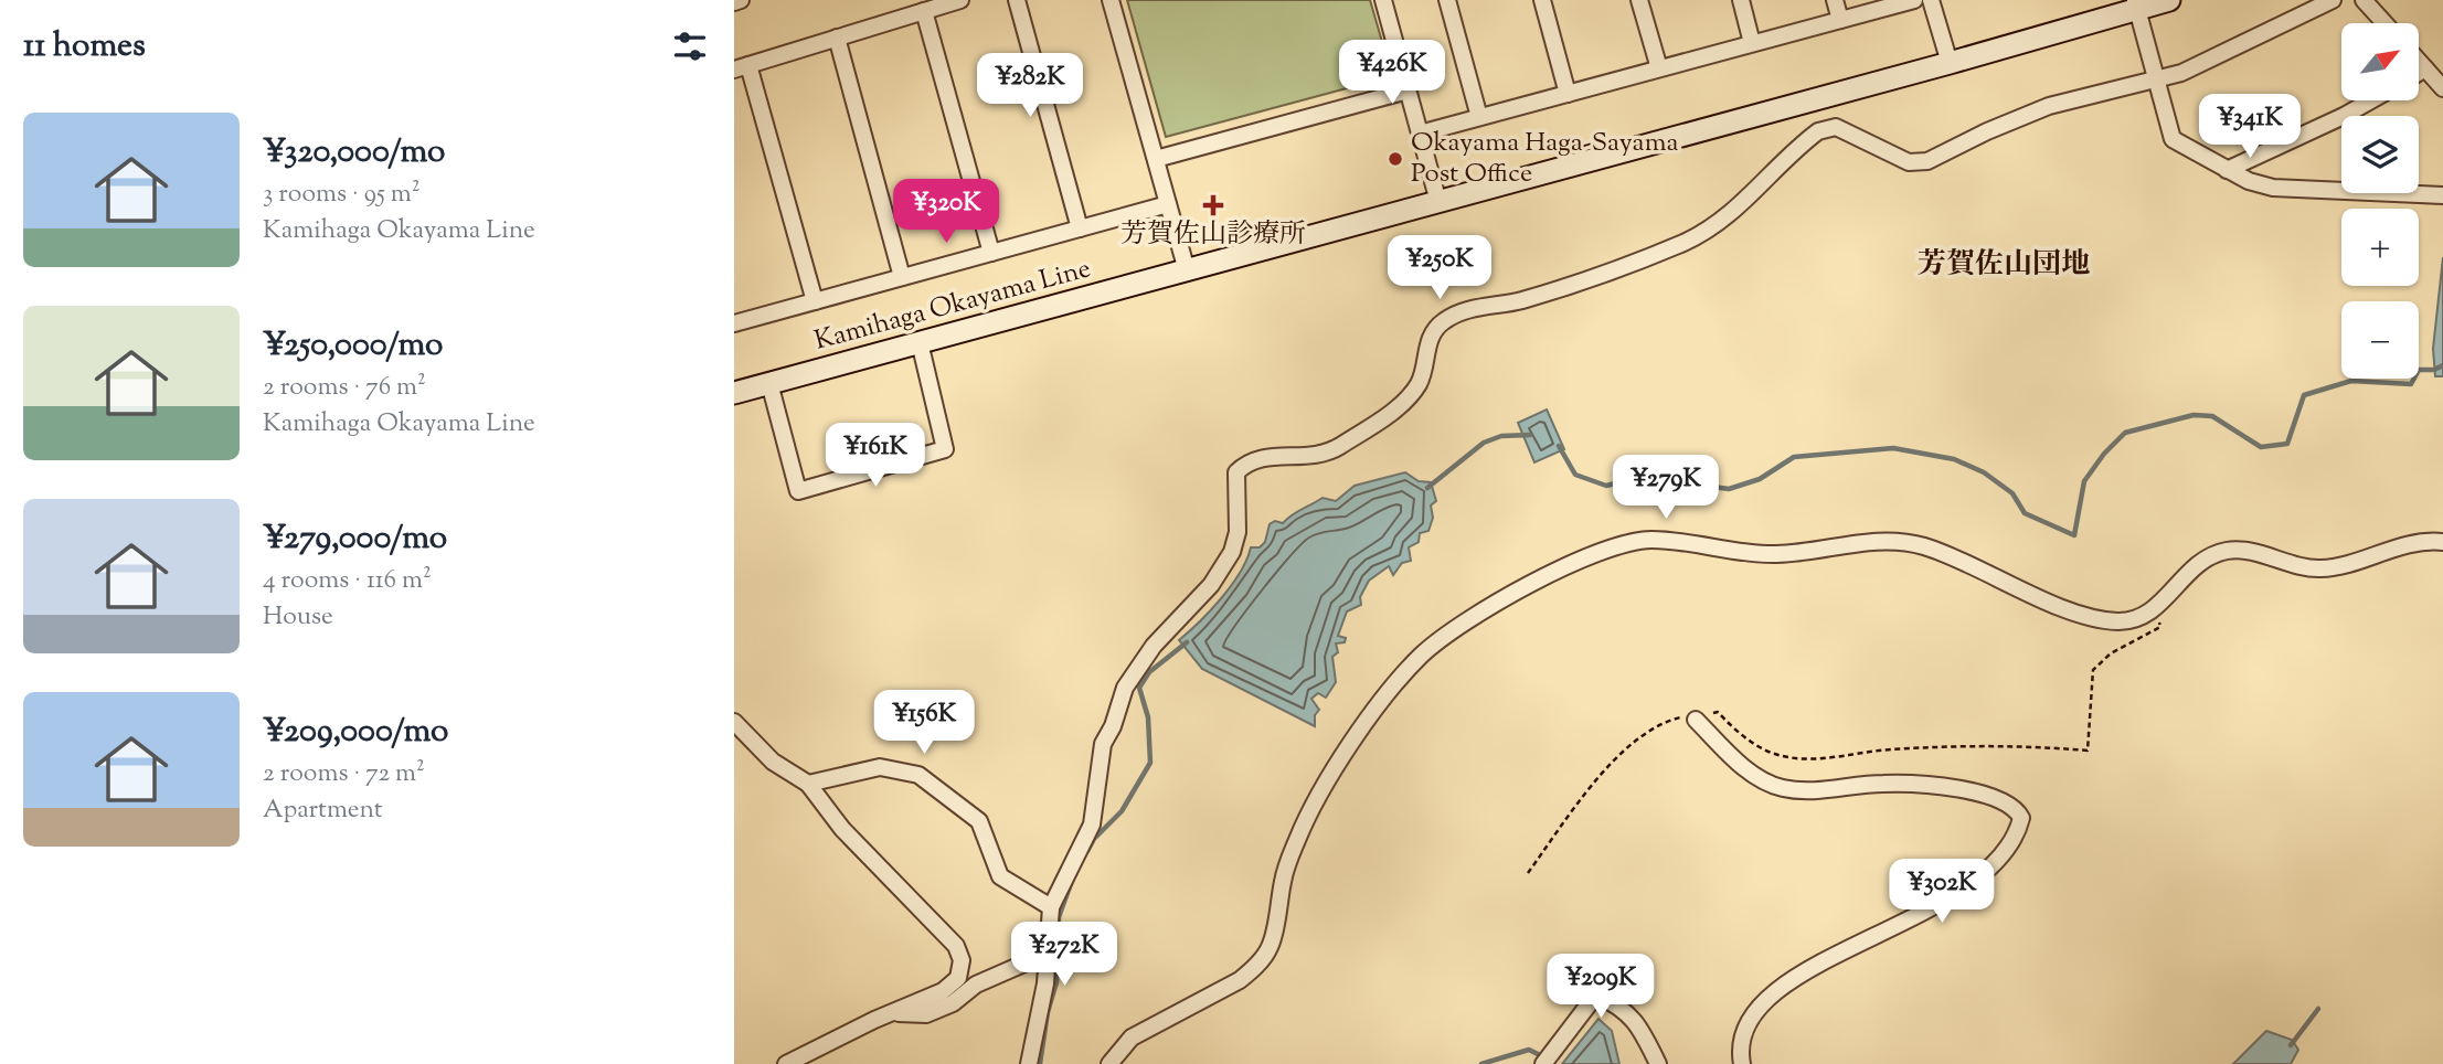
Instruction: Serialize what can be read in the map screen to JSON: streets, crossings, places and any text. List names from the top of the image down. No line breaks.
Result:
{"streets":{"main road":["Kamihaga Okayama Line"]},"districts":["芳賀佐山団地"],"places":{"other":["Okayama Haga-Sayama Post Office"],"health":["芳賀佐山診療所"]},"north":"top right","page":{"heading":"11 homes","map_buttons":["+","−"],"price":["¥426K","¥282K","¥341K","¥320K","¥250K","¥161K","¥279K","¥156K","¥302K","¥272K","¥209K"],"list":[{"name":"¥320,000/mo","note":"3 rooms · 95 m² · Kamihaga Okayama Line"},{"name":"¥250,000/mo","note":"2 rooms · 76 m² · Kamihaga Okayama Line"},{"name":"¥279,000/mo","note":"4 rooms · 116 m² · House"},{"name":"¥209,000/mo","note":"2 rooms · 72 m² · Apartment"}]}}
